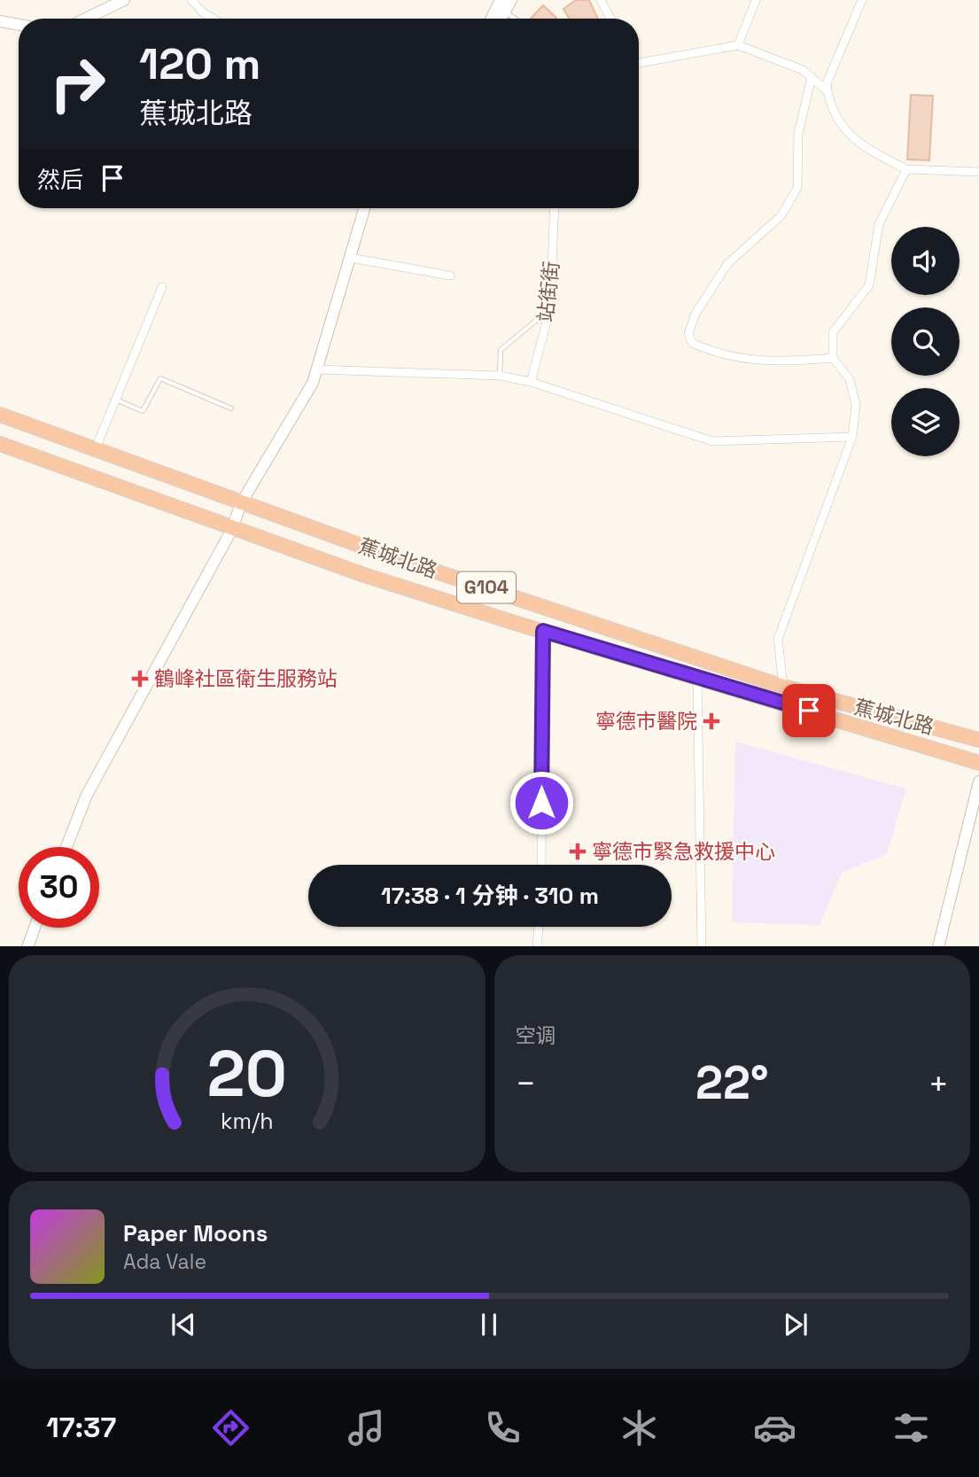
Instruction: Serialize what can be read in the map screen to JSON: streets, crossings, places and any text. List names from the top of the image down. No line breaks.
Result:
{"streets":{"highway":["蕉城北路","G104"],"street":["站街街"]},"places":{"health":["鶴峰社區衛生服務站","寧德市醫院","寧德市緊急救援中心"]},"page":{"turn":["120 m","蕉城北路"],"then":"然后","limit":"30","trip":"17:38 · 1 分钟 · 310 m","tile":"空调","heat":["−","22°","+"],"song":["Paper Moons","Ada Vale"],"tabs":"17:37","gauge":["20","km/h"]}}
